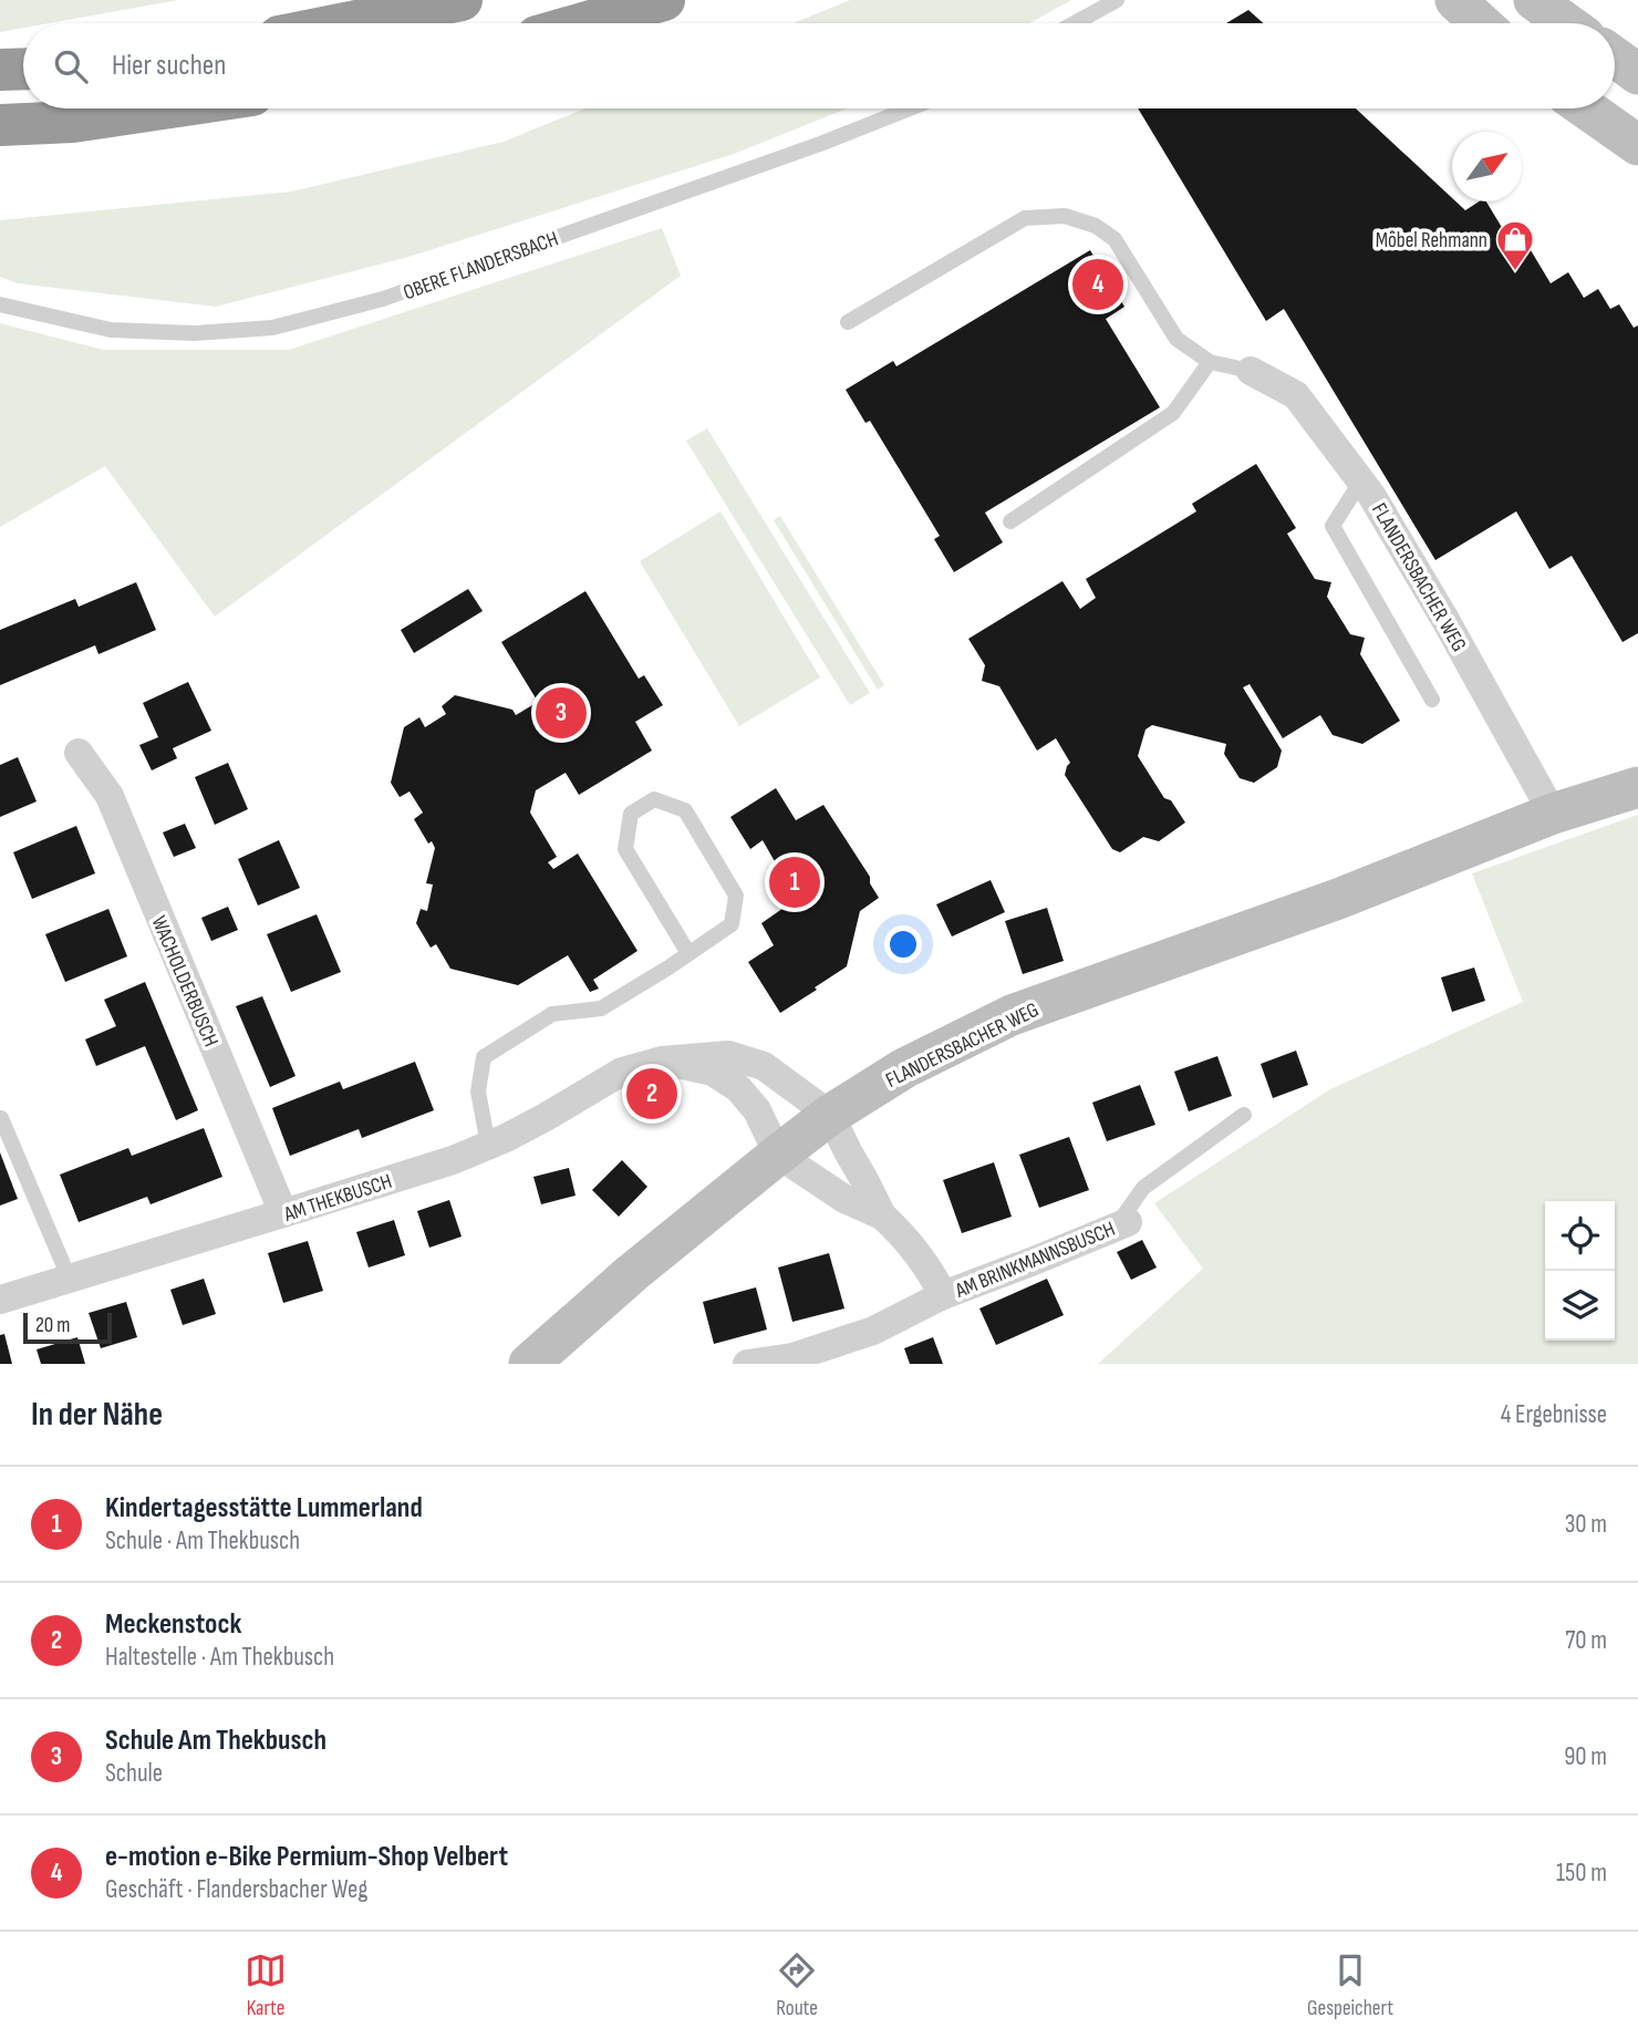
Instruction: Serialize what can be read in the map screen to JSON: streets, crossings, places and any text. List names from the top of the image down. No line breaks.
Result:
{"streets":{"main road":["FLANDERSBACHER WEG"],"street":["WACHOLDERBUSCH","AM THEKBUSCH","AM BRINKMANNSBUSCH"],"lane":["OBERE FLANDERSBACH"]},"crossings":[["FLANDERSBACHER WEG","AM THEKBUSCH"],["FLANDERSBACHER WEG","AM BRINKMANNSBUSCH"],["WACHOLDERBUSCH","AM THEKBUSCH"],["AM THEKBUSCH","AM BRINKMANNSBUSCH"]],"places":{"shop":["Möbel Rehmann"]},"scale_bar":"20 m","north":"top right","page":{"search":"Hier suchen","pins":["4","3","1","2"],"scale":"20 m","heading":["In der Nähe","4 Ergebnisse"],"list":[{"mark":"1","name":"Kindertagesstätte Lummerland","note":"Schule · Am Thekbusch","value":"30 m"},{"mark":"2","name":"Meckenstock","note":"Haltestelle · Am Thekbusch","value":"70 m"},{"mark":"3","name":"Schule Am Thekbusch","note":"Schule","value":"90 m"},{"mark":"4","name":"e-motion e-Bike Permium-Shop Velbert","note":"Geschäft · Flandersbacher Weg","value":"150 m"}],"nav":["Karte","Route","Gespeichert"]}}
